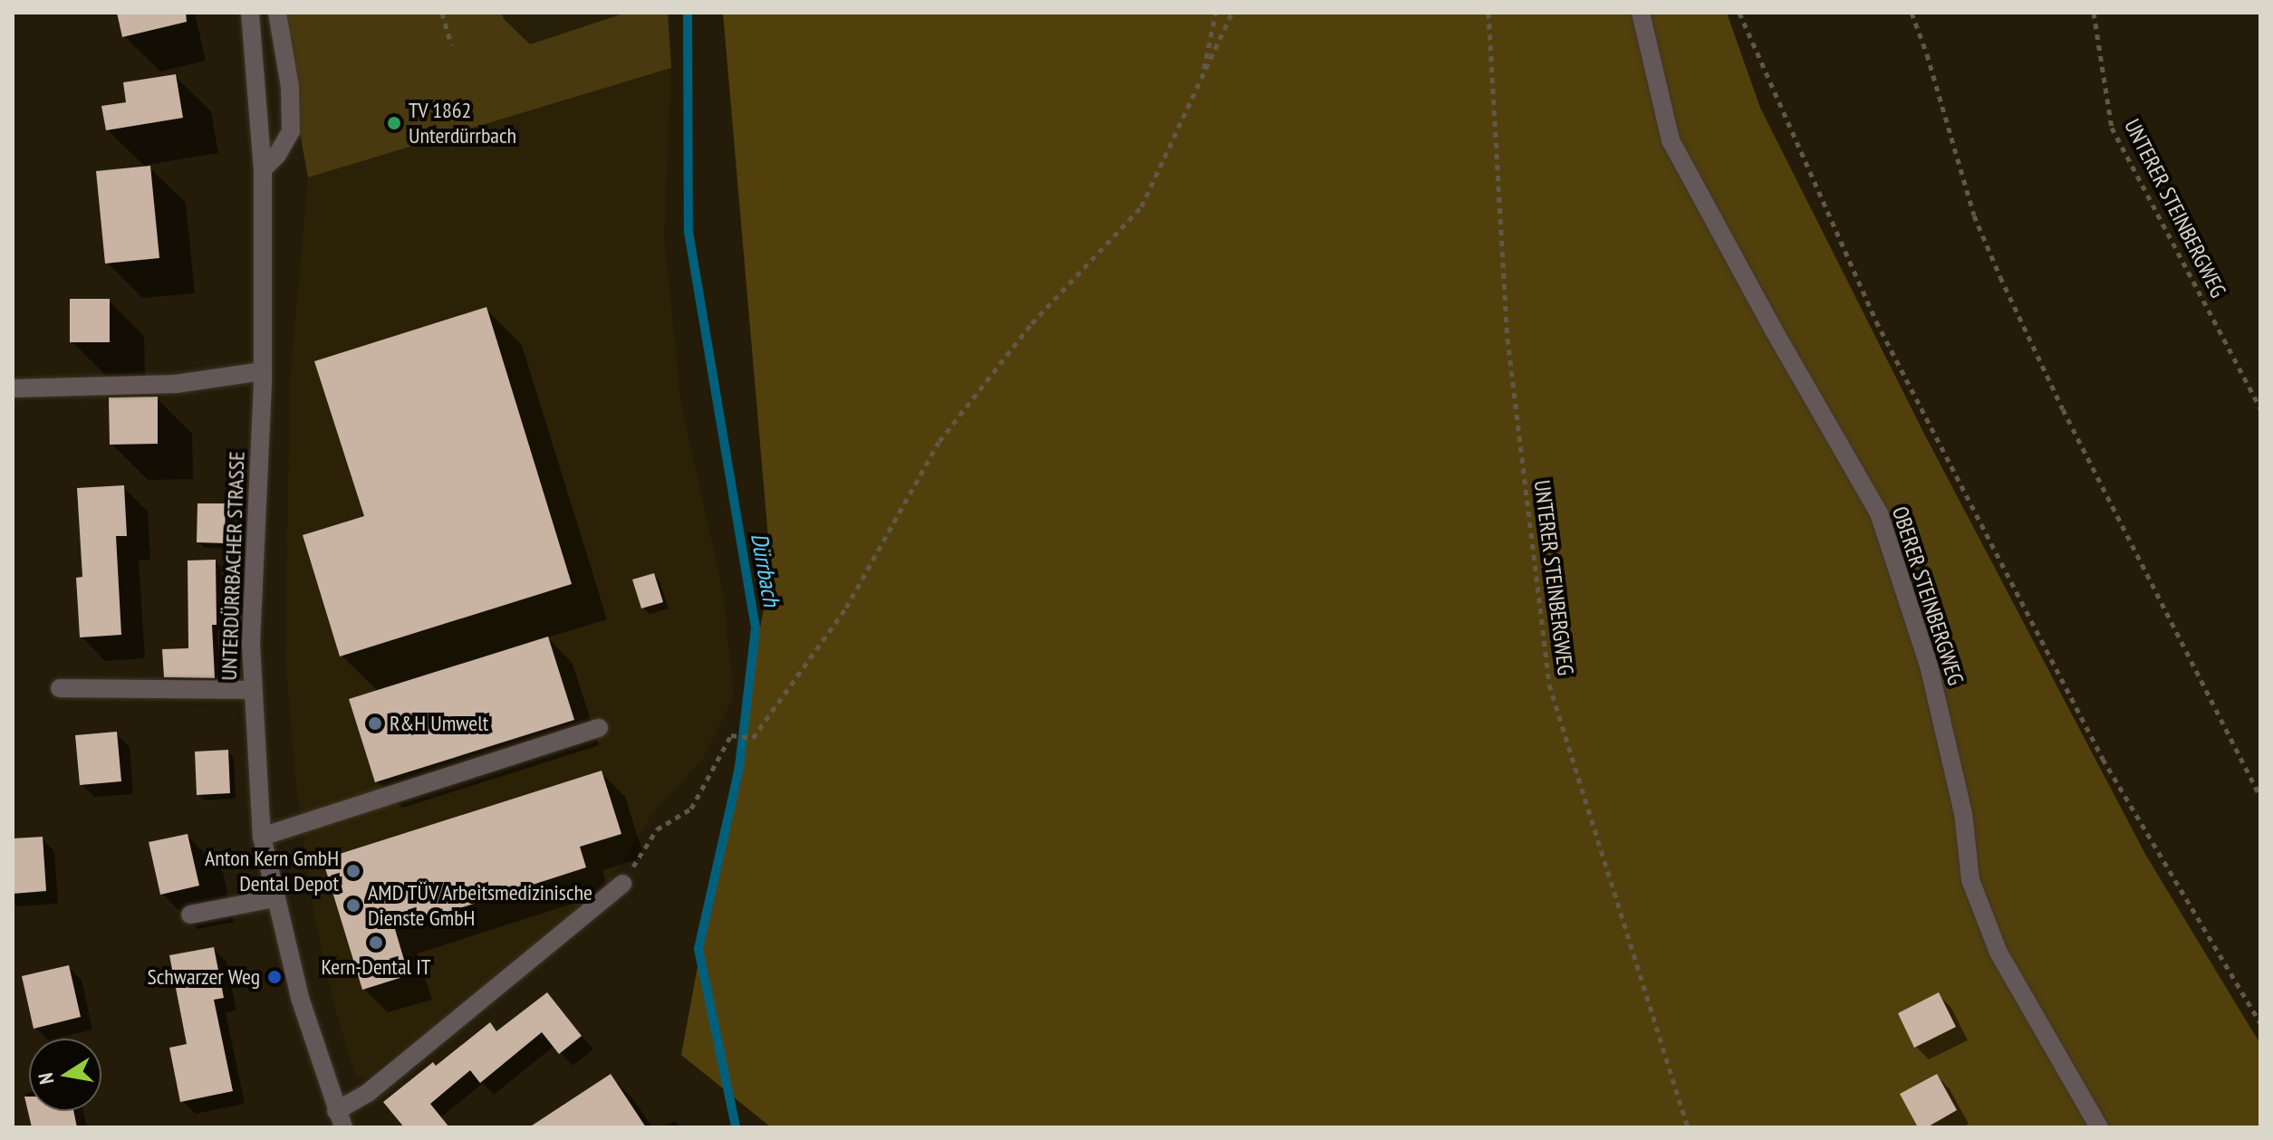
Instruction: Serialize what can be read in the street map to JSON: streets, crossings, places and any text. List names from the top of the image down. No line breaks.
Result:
{"streets":{"street":["UNTERDÜRRBACHER STRASSE","OBERER STEINBERGWEG"],"path":["UNTERER STEINBERGWEG"]},"water":["Dürrbach"],"places":["TV 1862 Unterdürrbach","R&H Umwelt","Anton Kern GmbH Dental Depot","AMD TÜV Arbeitsmedizinische Dienste GmbH","Kern-Dental IT","Schwarzer Weg"],"north":"left"}
